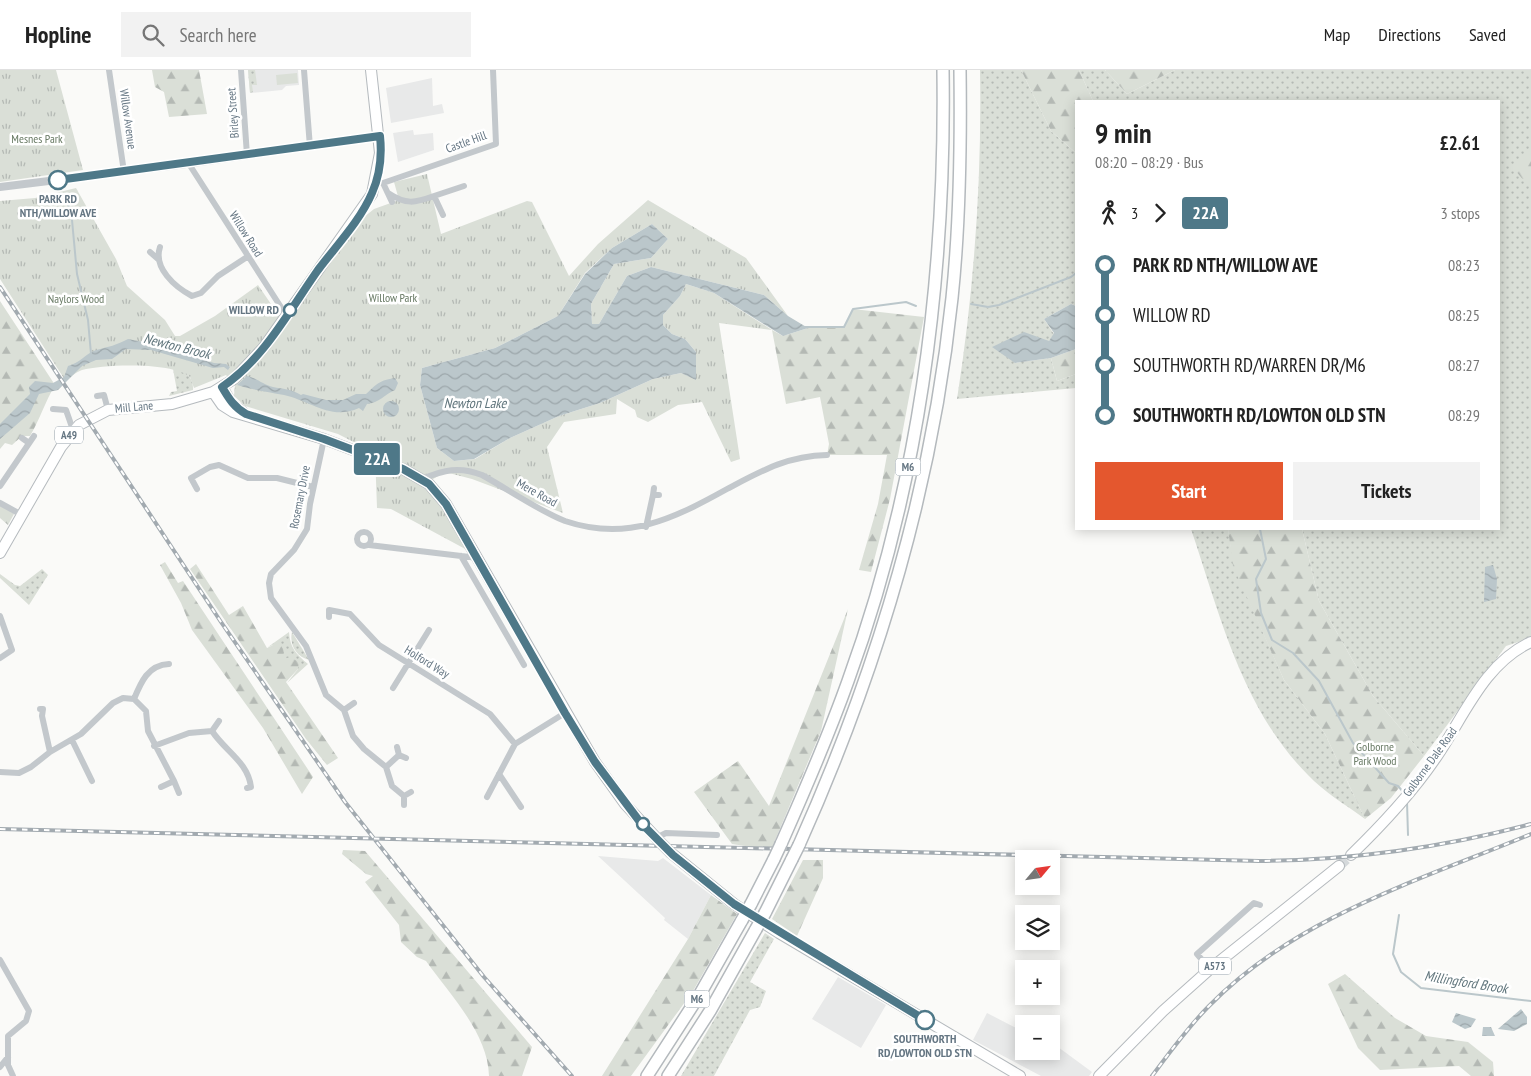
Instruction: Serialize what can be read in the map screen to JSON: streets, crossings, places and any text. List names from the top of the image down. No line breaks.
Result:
{"streets":{"highway":["M6"],"main road":["Mill Lane","A49","Golborne Dale Road","A573"],"street":["Birley Street","Willow Avenue","Castle Hill","Willow Road","Mere Road","Rosemary Drive","Holford Way"]},"crossings":[["Castle Hill","A49"],["Willow Road","A49"],["Mill Lane","A49"]],"water":["Newton Brook","Newton Lake","Millingford Brook"],"parks":["Mesnes Park","Willow Park","Naylors Wood","Golborne Park Wood"],"places":["PARK RD NTH/WILLOW AVE","WILLOW RD","SOUTHWORTH RD/LOWTON OLD STN"],"lines":["bus line 22A"],"north":"top right","page":{"header":"Hopline","search":"Search here","nav":["Map","Directions","Saved"],"on_map":"22A","heading":["9 min","08:20 – 08:29 · Bus","£2.61"],"legs":["3","22A","3 stops"],"list":[{"name":"PARK RD NTH/WILLOW AVE","value":"08:23"},{"name":"WILLOW RD","value":"08:25"},{"name":"SOUTHWORTH RD/WARREN DR/M6","value":"08:27"},{"name":"SOUTHWORTH RD/LOWTON OLD STN","value":"08:29"}],"buttons":["Start","Tickets"],"map_buttons":["+","−"]}}
